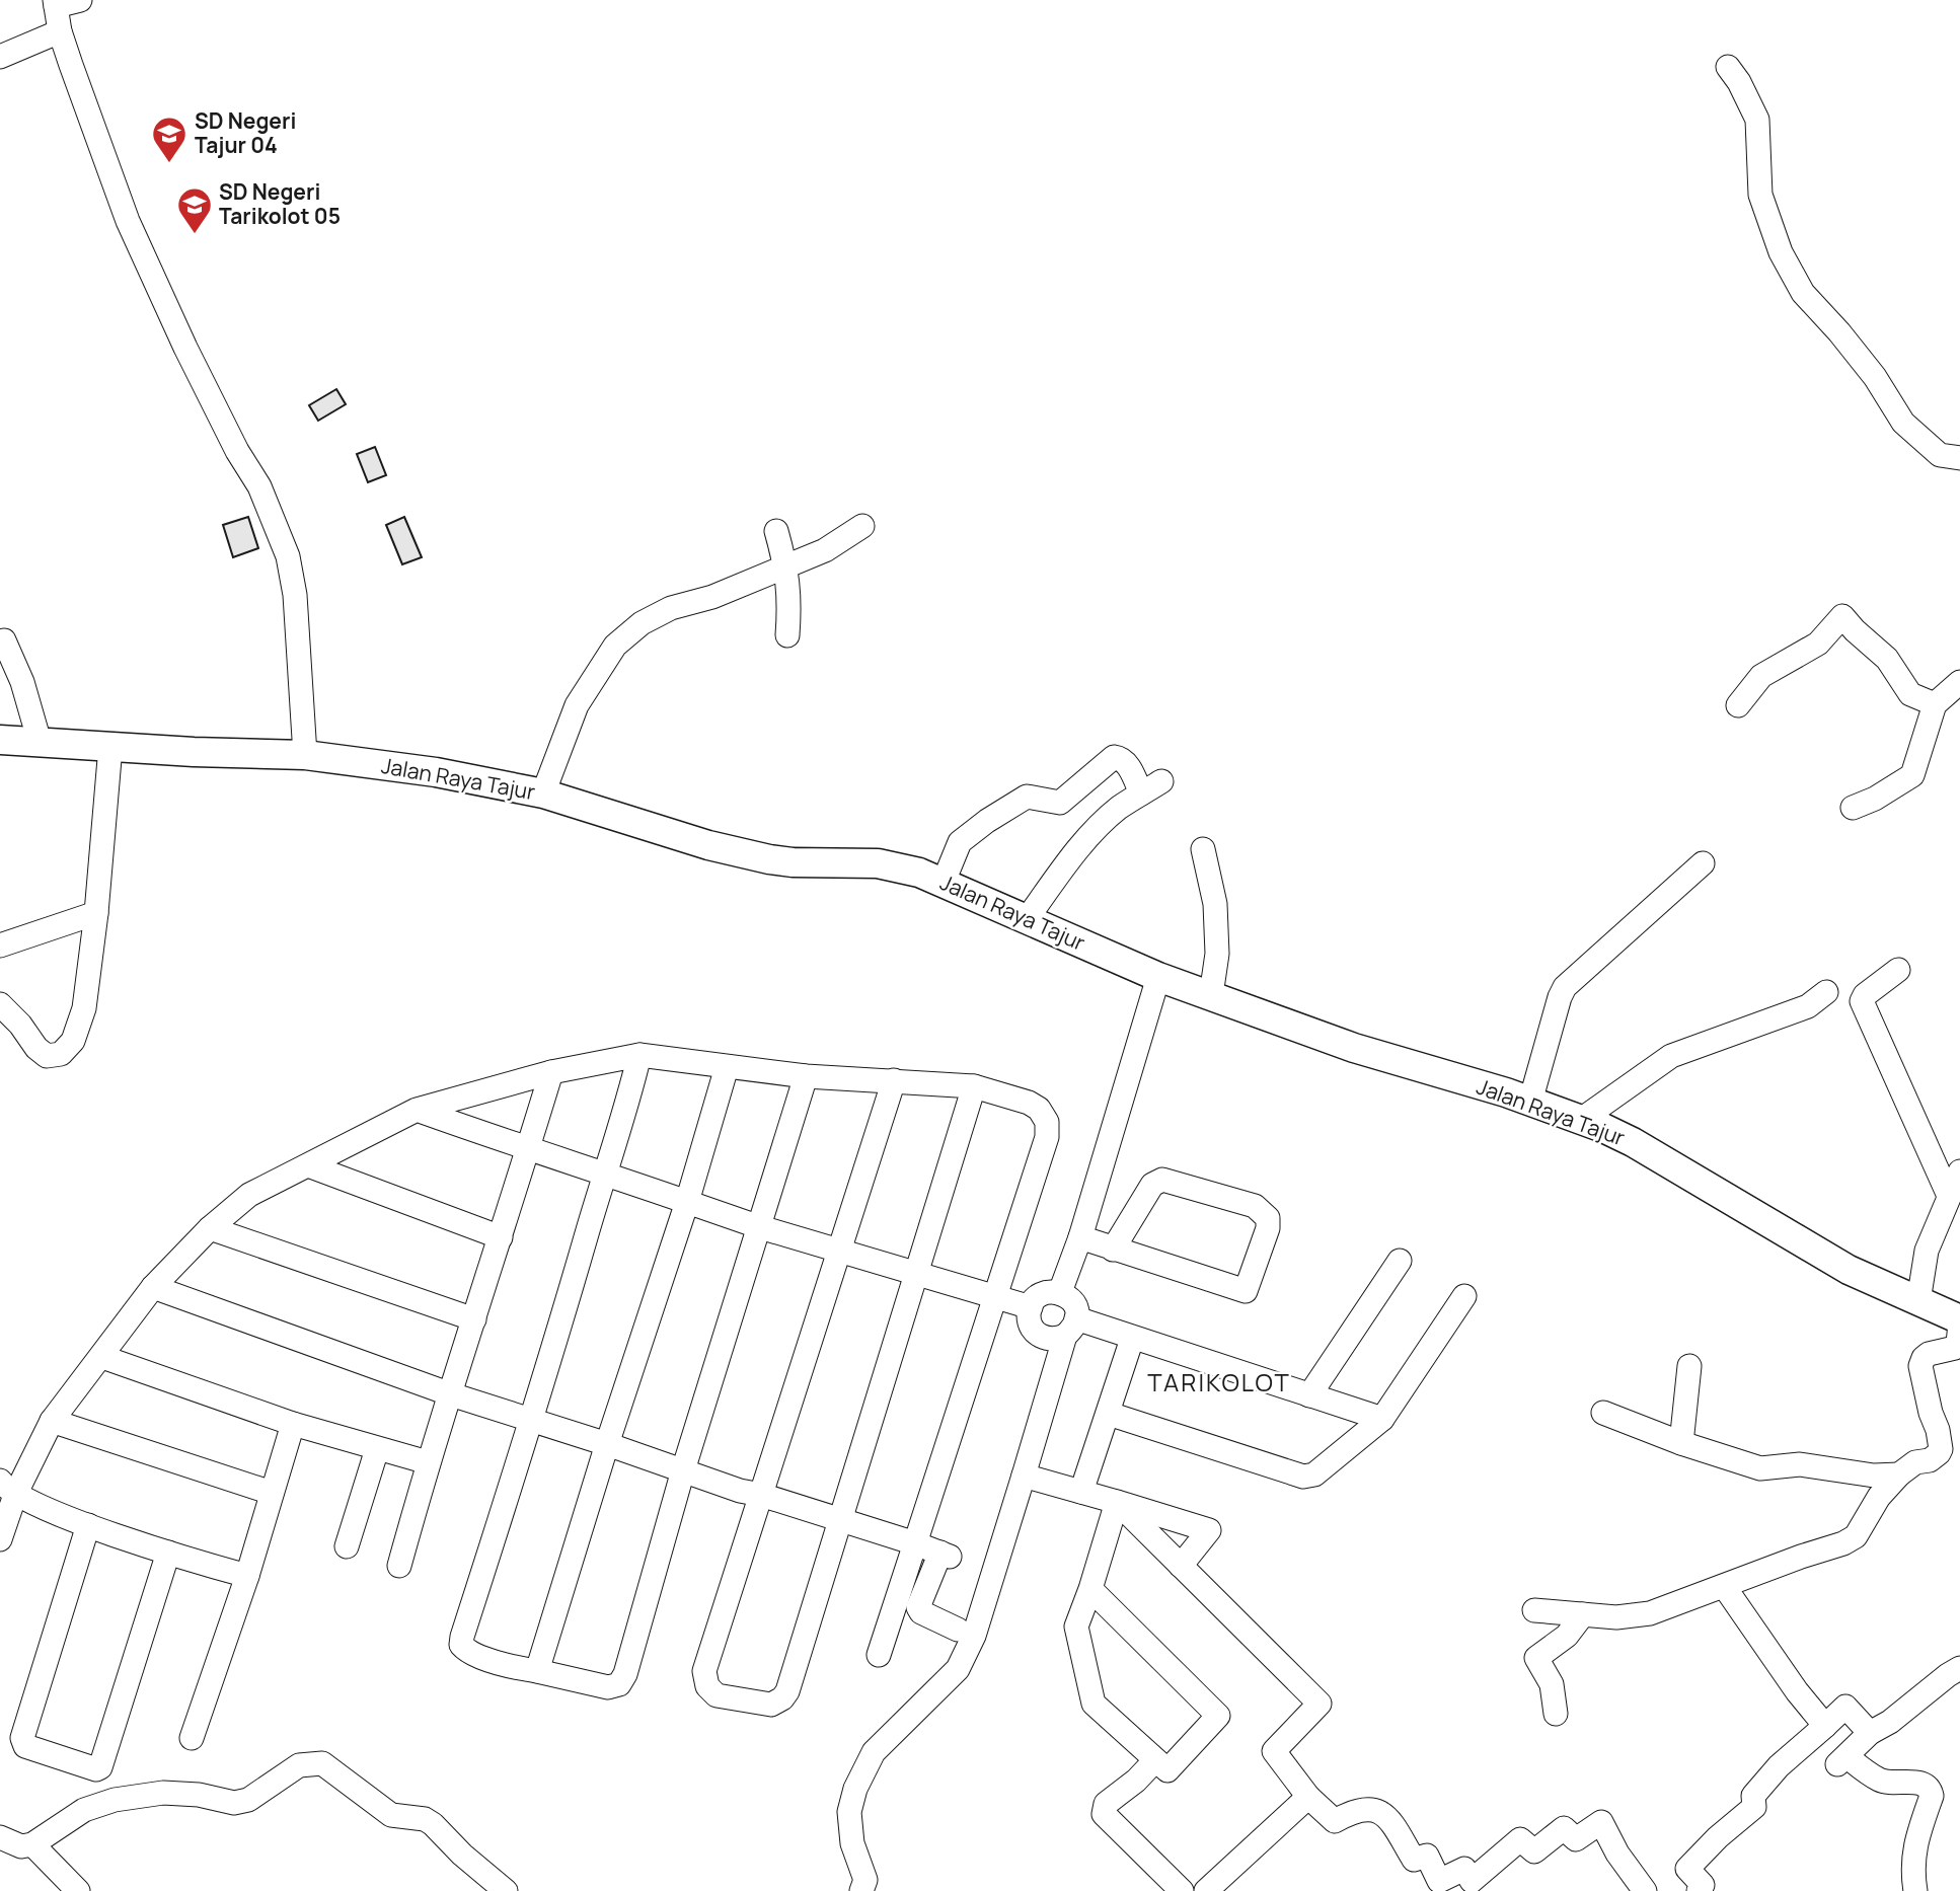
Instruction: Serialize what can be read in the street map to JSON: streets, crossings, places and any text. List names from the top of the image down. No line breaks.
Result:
{"streets":{"main road":["Jalan Raya Tajur"]},"districts":["TARIKOLOT"],"places":{"school or university":["SD Negeri Tajur 04","SD Negeri Tarikolot 05"]}}
